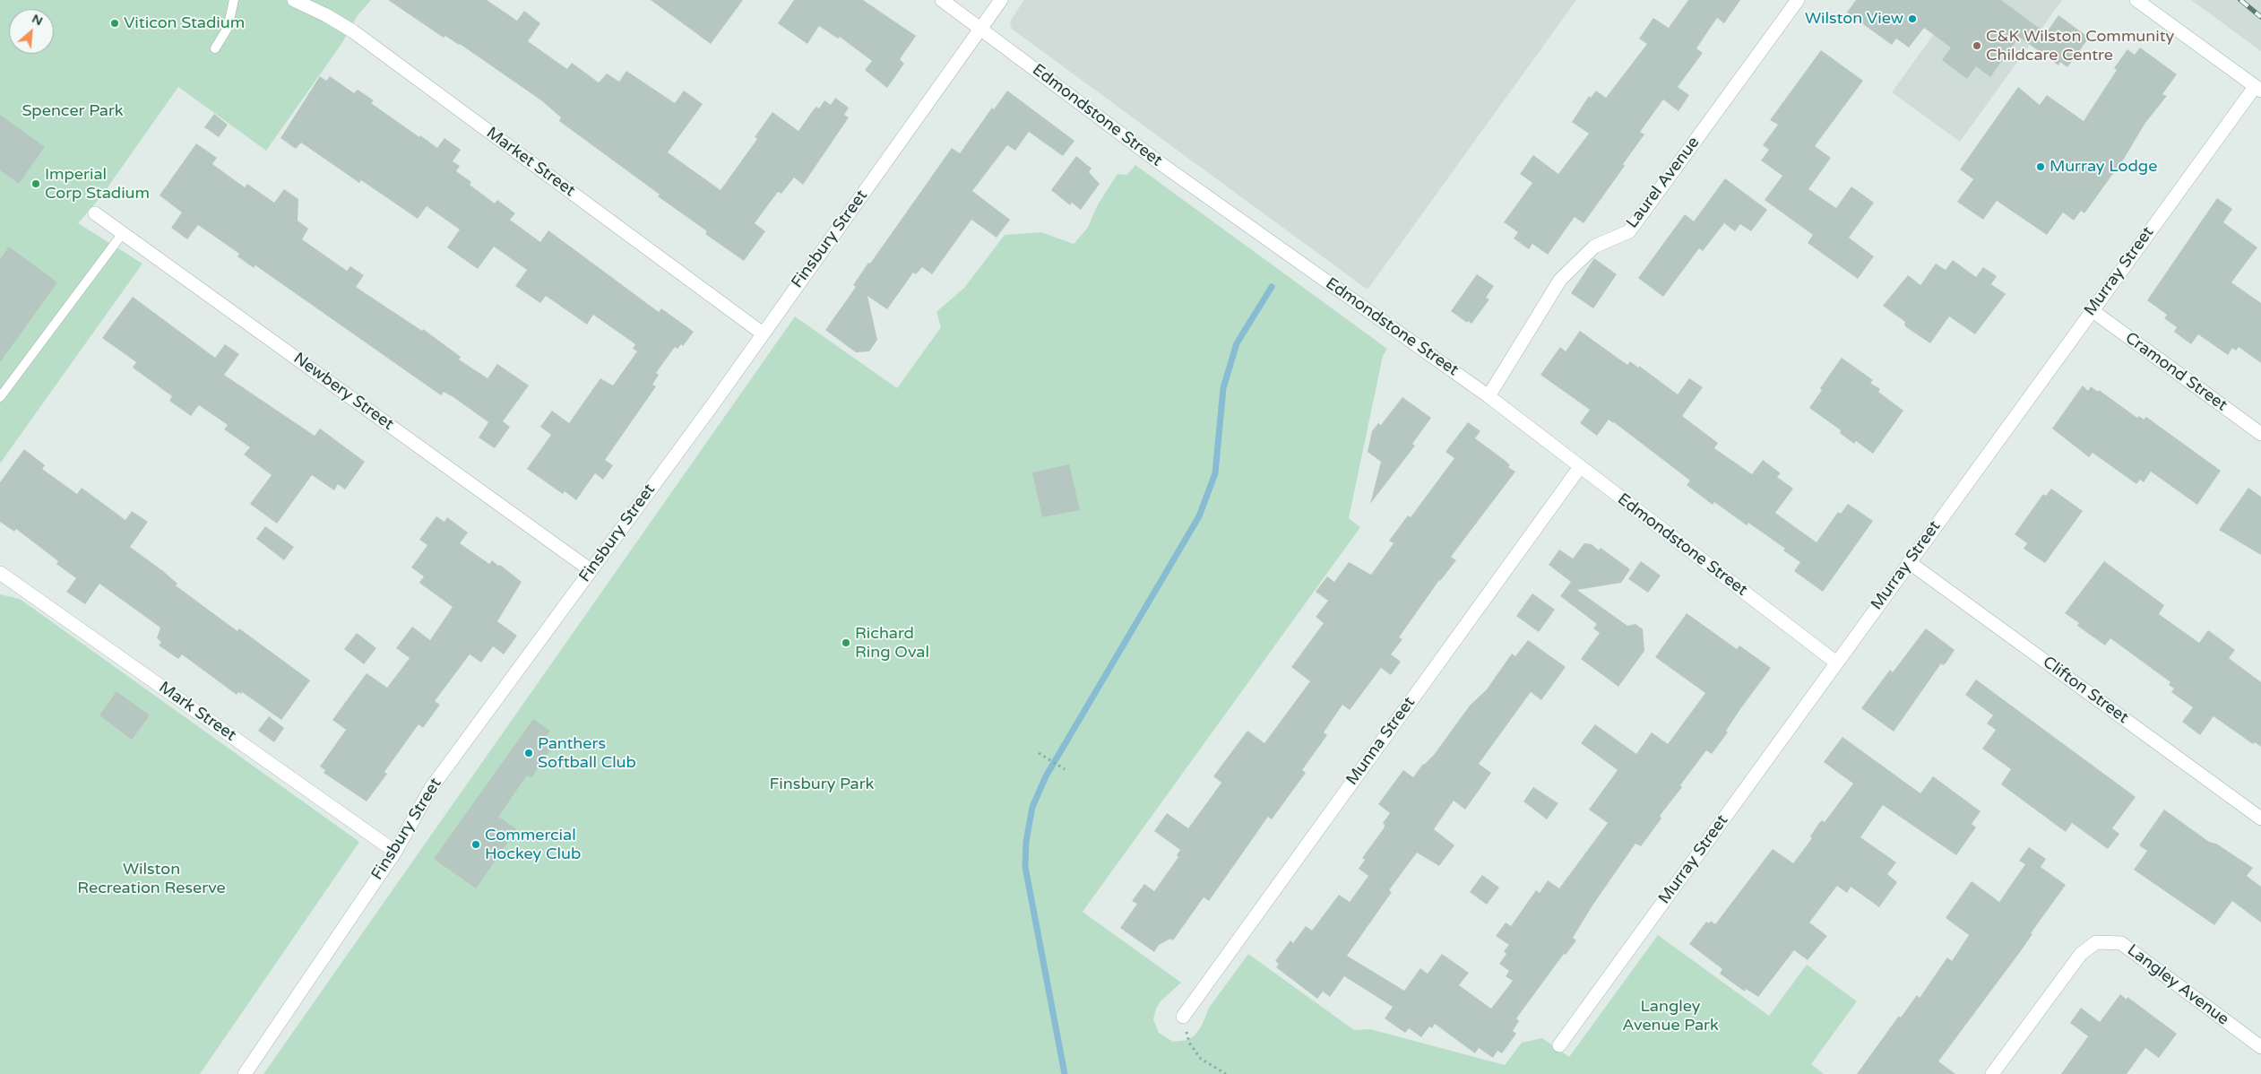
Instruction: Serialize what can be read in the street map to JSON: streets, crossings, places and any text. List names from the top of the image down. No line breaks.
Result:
{"streets":{"street":["Edmondstone Street","Market Street","Laurel Avenue","Finsbury Street","Murray Street","Cramond Street","Newbery Street","Clifton Street","Mark Street","Munna Street","Langley Avenue"]},"crossings":[["Edmondstone Street","Laurel Avenue"],["Edmondstone Street","Finsbury Street"],["Edmondstone Street","Murray Street"],["Edmondstone Street","Munna Street"],["Market Street","Finsbury Street"],["Finsbury Street","Newbery Street"],["Finsbury Street","Mark Street"],["Murray Street","Cramond Street"],["Murray Street","Clifton Street"]],"parks":["Spencer Park","Finsbury Park","Wilston Recreation Reserve","Langley Avenue Park"],"places":["Wilston View","Viticon Stadium","C&K Wilston Community Childcare Centre","Murray Lodge","Imperial Corp Stadium","Richard Ring Oval","Panthers Softball Club","Commercial Hockey Club"],"north":"top right"}
